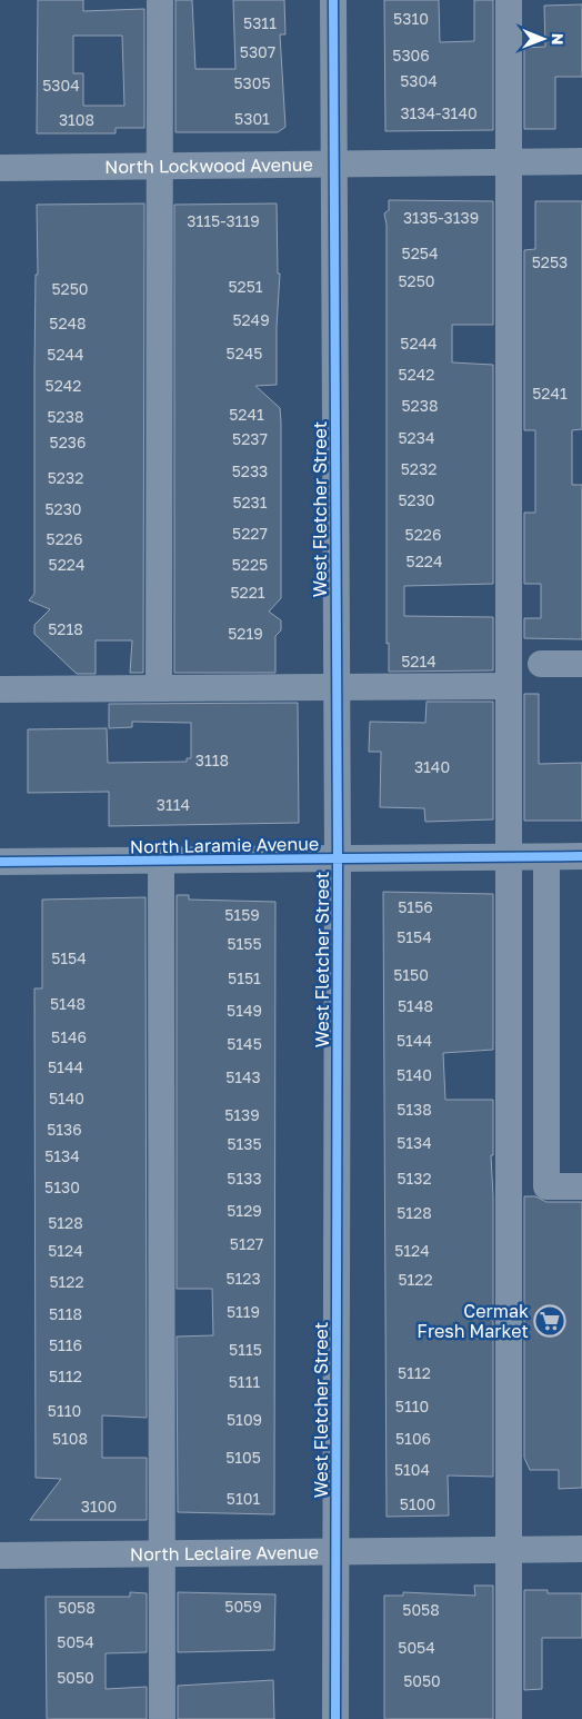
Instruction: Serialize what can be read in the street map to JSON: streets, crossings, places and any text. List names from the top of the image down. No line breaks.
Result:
{"streets":{"street":["North Lockwood Avenue","West Fletcher Street","North Laramie Avenue","North Leclaire Avenue"]},"crossings":[["North Lockwood Avenue","West Fletcher Street"],["West Fletcher Street","North Laramie Avenue"],["West Fletcher Street","North Leclaire Avenue"]],"places":{"supermarket":["Cermak Fresh Market"]},"house_numbers":["5310","5311","5307","5306","5304","5305","5304","3134-3140","5301","3108","3135-3139","3115-3119","5254","5253","5250","5251","5250","5249","5248","5244","5245","5244","5242","5242","5241","5238","5241","5238","5234","5237","5236","5232","5233","5232","5230","5231","5230","5227","5226","5226","5224","5224","5225","5221","5218","5219","5214","3118","3140","3114","5156","5159","5154","5155","5154","5150","5151","5148","5148","5149","5146","5144","5145","5144","5140","5143","5140","5138","5139","5136","5134","5135","5134","5133","5132","5130","5129","5128","5128","5127","5124","5124","5123","5122","5122","5119","5118","5116","5115","5112","5112","5111","5110","5110","5109","5108","5106","5105","5104","5101","5100","3100","5059","5058","5058","5054","5054","5050","5050"],"north":"right"}
